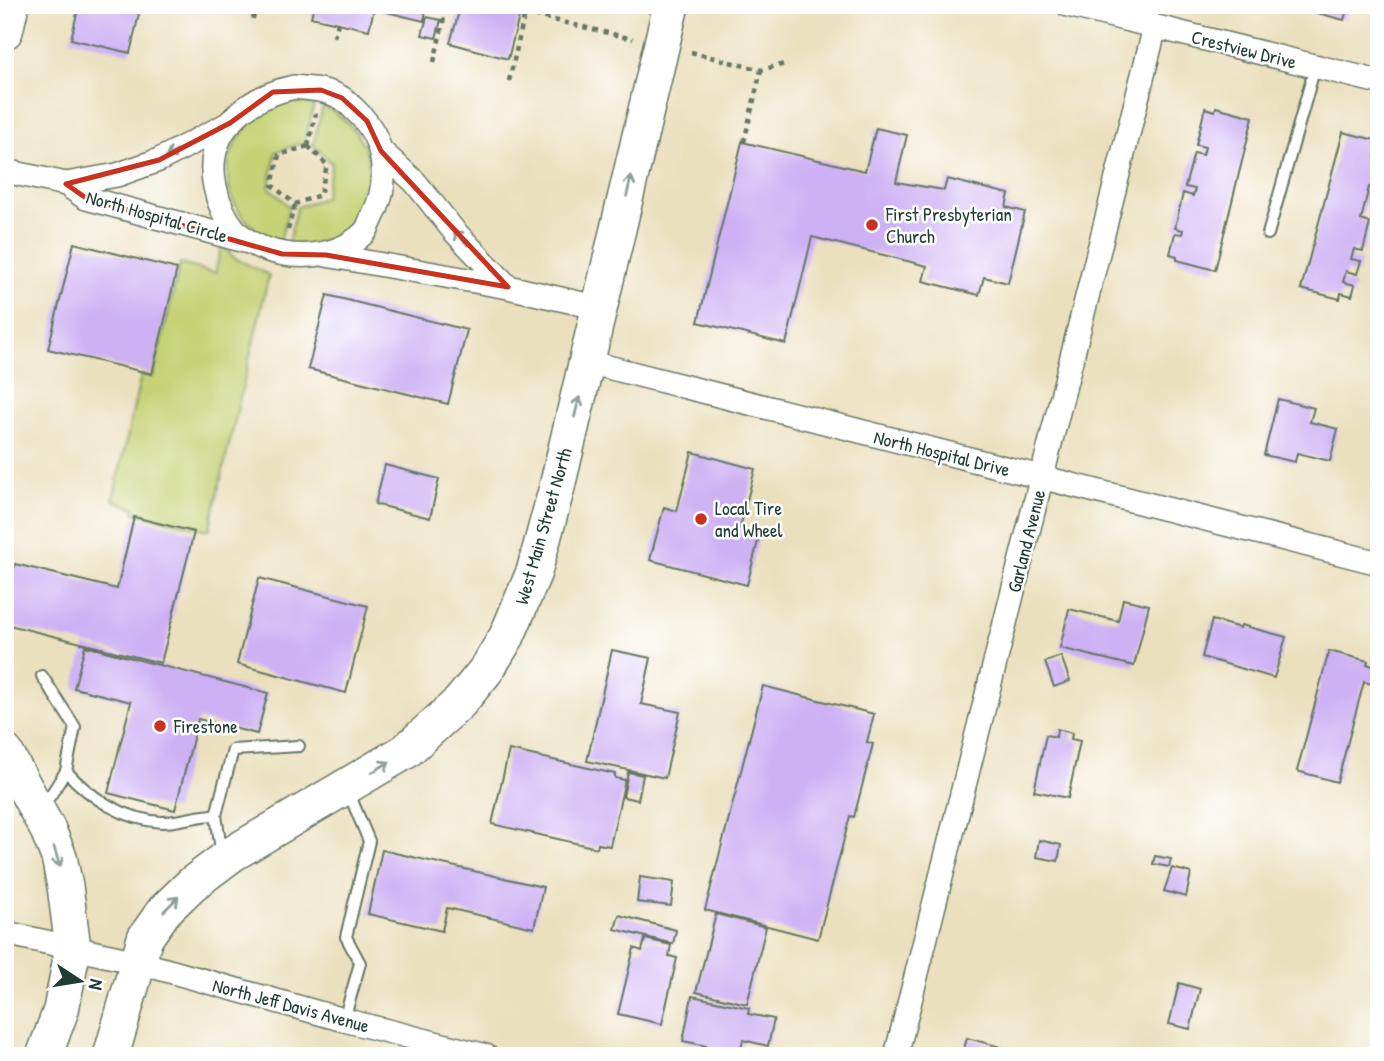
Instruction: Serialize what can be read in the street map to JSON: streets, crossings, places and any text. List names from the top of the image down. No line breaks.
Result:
{"streets":{"main road":["West Main Street North"],"street":["Crestview Drive","North Hospital Circle","North Hospital Drive","Garland Avenue","North Jeff Davis Avenue"]},"crossings":[["Crestview Drive","Garland Avenue"],["North Hospital Circle","West Main Street North"],["North Hospital Drive","West Main Street North"],["North Hospital Drive","Garland Avenue"],["West Main Street North","North Jeff Davis Avenue"]],"one_way":["West Main Street North"],"places":["First Presbyterian Church","Local Tire and Wheel","Firestone"],"north":"right"}
